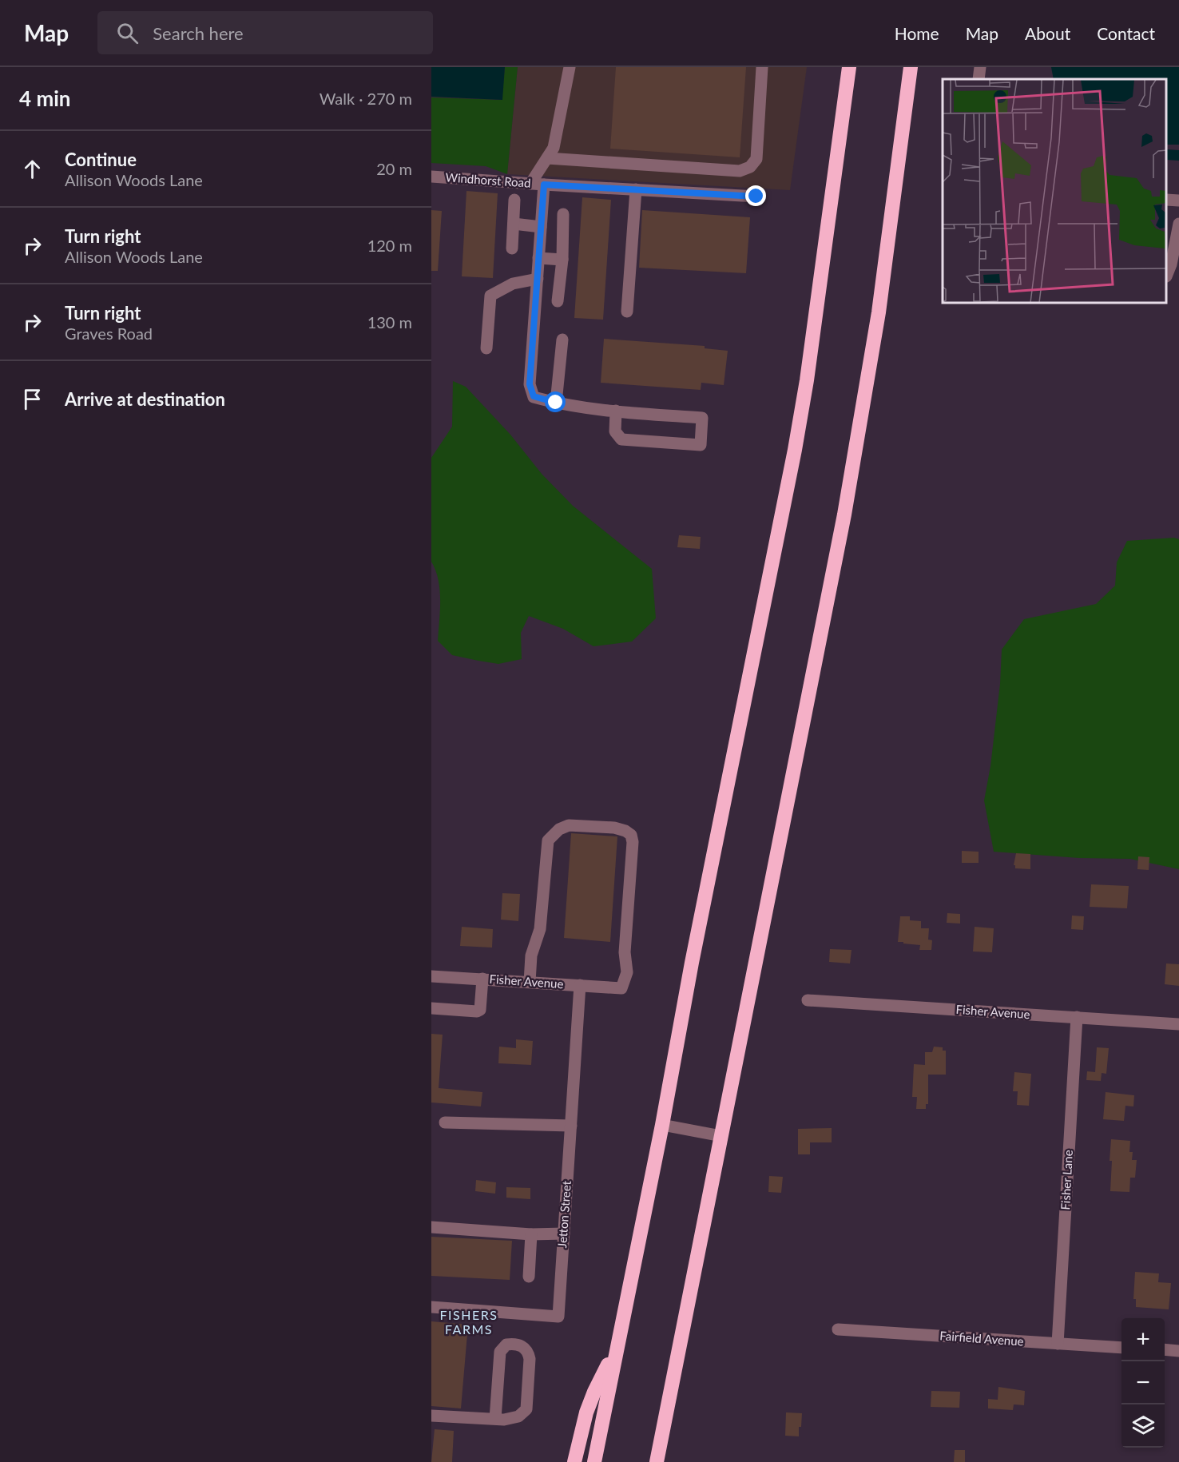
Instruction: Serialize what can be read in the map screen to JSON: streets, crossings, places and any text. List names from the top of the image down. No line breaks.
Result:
{"streets":{"street":["Windhorst Road","Fisher Avenue","Fisher Lane","Jetton Street","Fairfield Avenue"]},"crossings":[["Fisher Avenue","Fisher Lane"],["Fisher Avenue","Jetton Street"],["Fisher Lane","Fairfield Avenue"]],"districts":["FISHERS FARMS"],"page":{"header":"Map","search":"Search here","nav":["Home","Map","About","Contact"],"heading":["4 min","Walk · 270 m"],"list":[["Continue","Allison Woods Lane","20 m"],["Turn right","Allison Woods Lane","120 m"],["Turn right","Graves Road","130 m"],"Arrive at destination"],"map_buttons":["+","−"]}}
